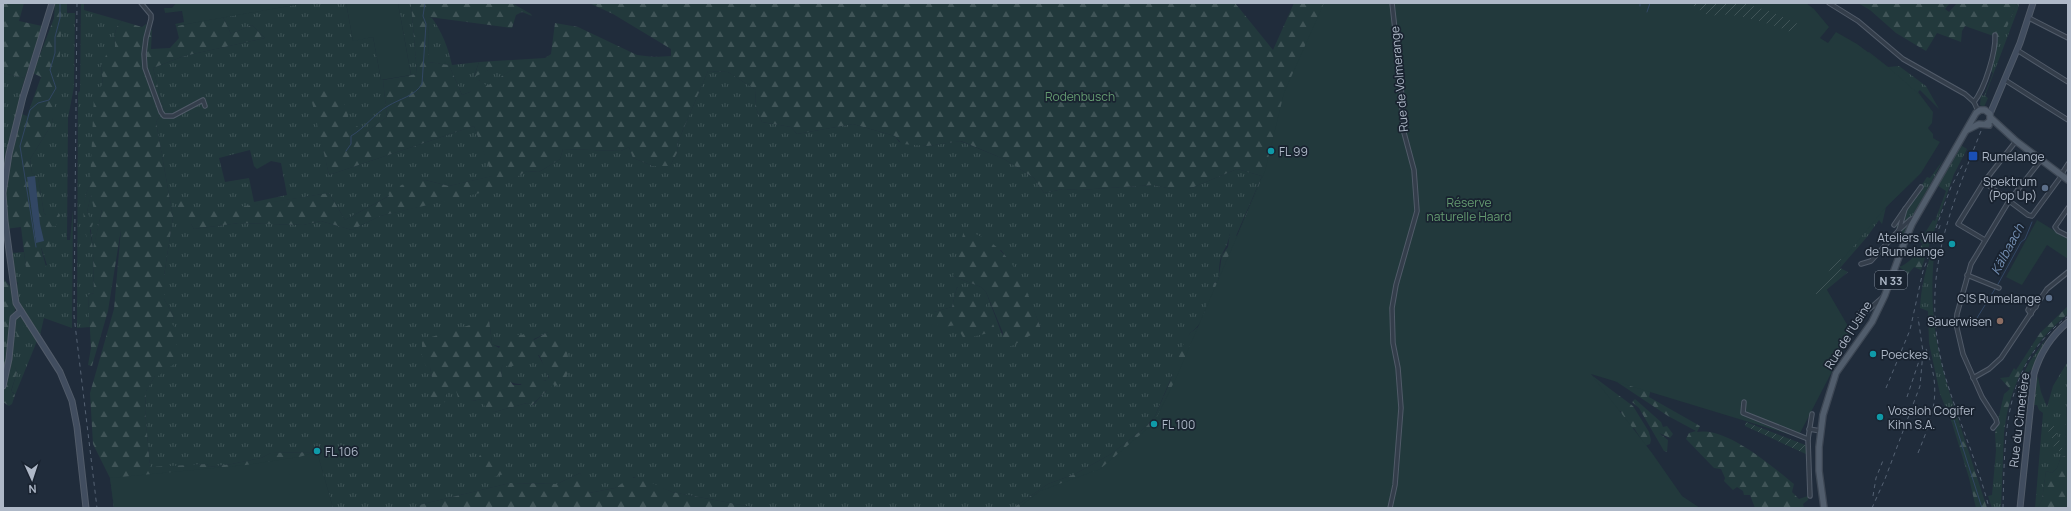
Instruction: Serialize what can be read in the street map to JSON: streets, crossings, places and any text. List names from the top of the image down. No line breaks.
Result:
{"streets":{"main road":["N 33","Rue de l'Usine","Rue du Cimetière"],"street":["Rue de Volmerange"]},"crossings":[["N 33","Rue de l'Usine"]],"water":["Kälbaach"],"parks":["Rodenbusch","Réserve naturelle Haard"],"places":{"other":["FL 99","Spektrum (Pop Up)","Ateliers Ville de Rumelange","CIS Rumelange","Sauerwisen","Poeckes","Vossloh Cogifer Kihn S.A.","FL 100","FL 106"],"transit":["Rumelange"]},"north":"bottom"}
